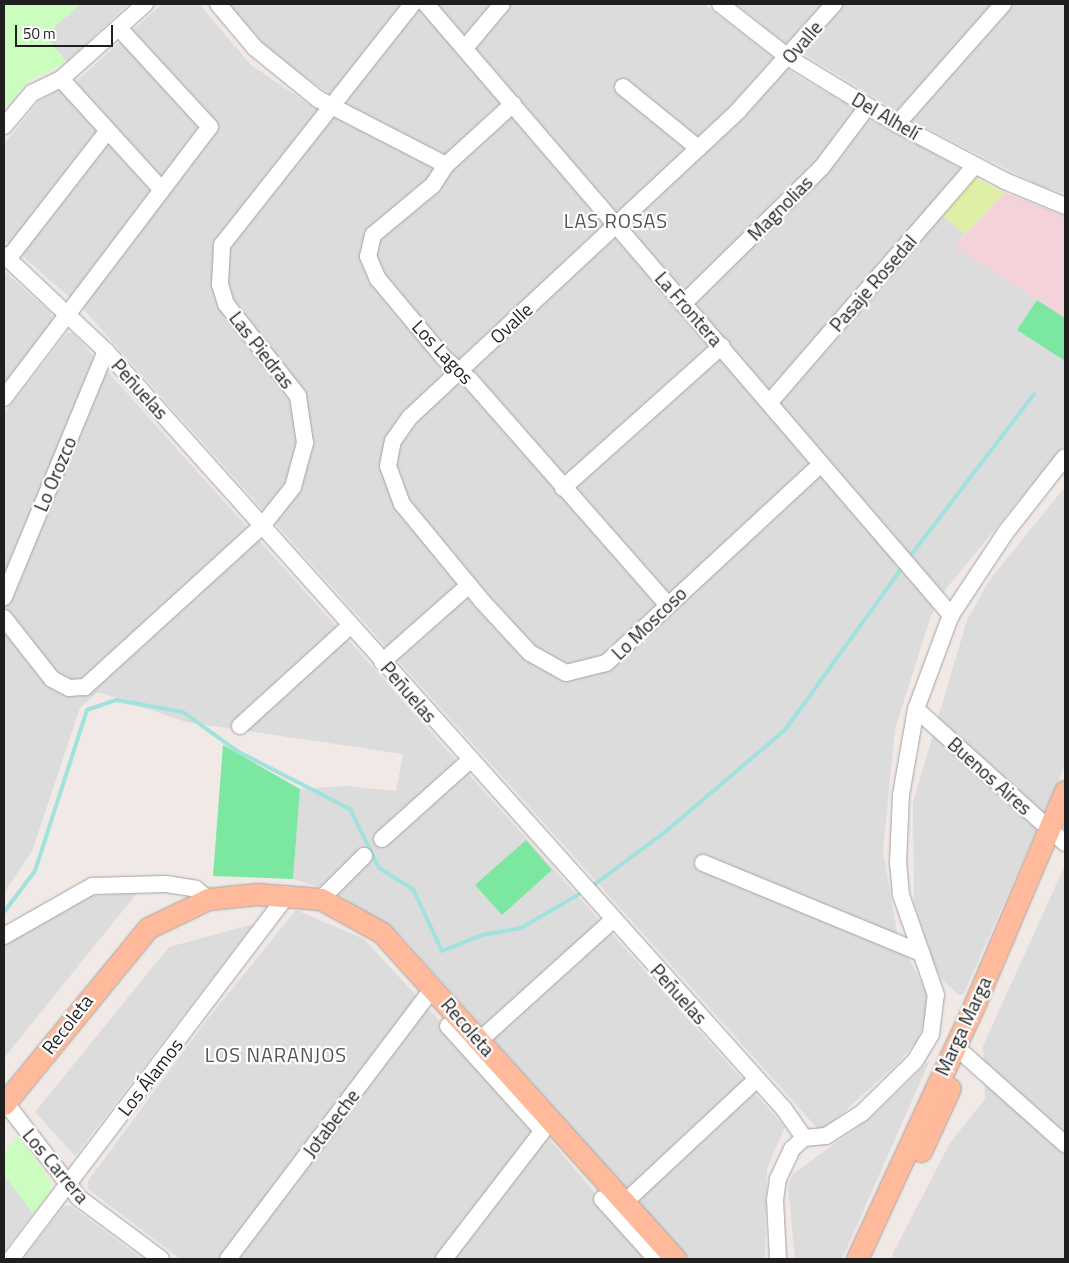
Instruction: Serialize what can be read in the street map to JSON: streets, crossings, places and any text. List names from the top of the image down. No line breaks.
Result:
{"streets":{"main road":["Recoleta","Marga Marga"],"street":["Ovalle","Del Alhelí","Magnolias","Pasaje Rosedal","La Frontera","Las Piedras","Los Lagos","Peñuelas","Lo Orozco","Lo Moscoso","Buenos Aires","Los Álamos","Jotabeche","Los Carrera"]},"crossings":[["Ovalle","Del Alhelí"],["Ovalle","La Frontera"],["Ovalle","Los Lagos"],["Ovalle","Lo Moscoso"],["Del Alhelí","Magnolias"],["Del Alhelí","Pasaje Rosedal"],["Magnolias","La Frontera"],["Pasaje Rosedal","La Frontera"],["La Frontera","Los Lagos"],["La Frontera","Lo Moscoso"],["Las Piedras","Peñuelas"],["Los Lagos","Lo Moscoso"],["Peñuelas","Lo Orozco"],["Buenos Aires","Marga Marga"],["Recoleta","Los Álamos"],["Recoleta","Jotabeche"],["Recoleta","Los Carrera"],["Los Álamos","Los Carrera"]],"districts":["LAS ROSAS","LOS NARANJOS"],"scale_bar":"50 m"}
